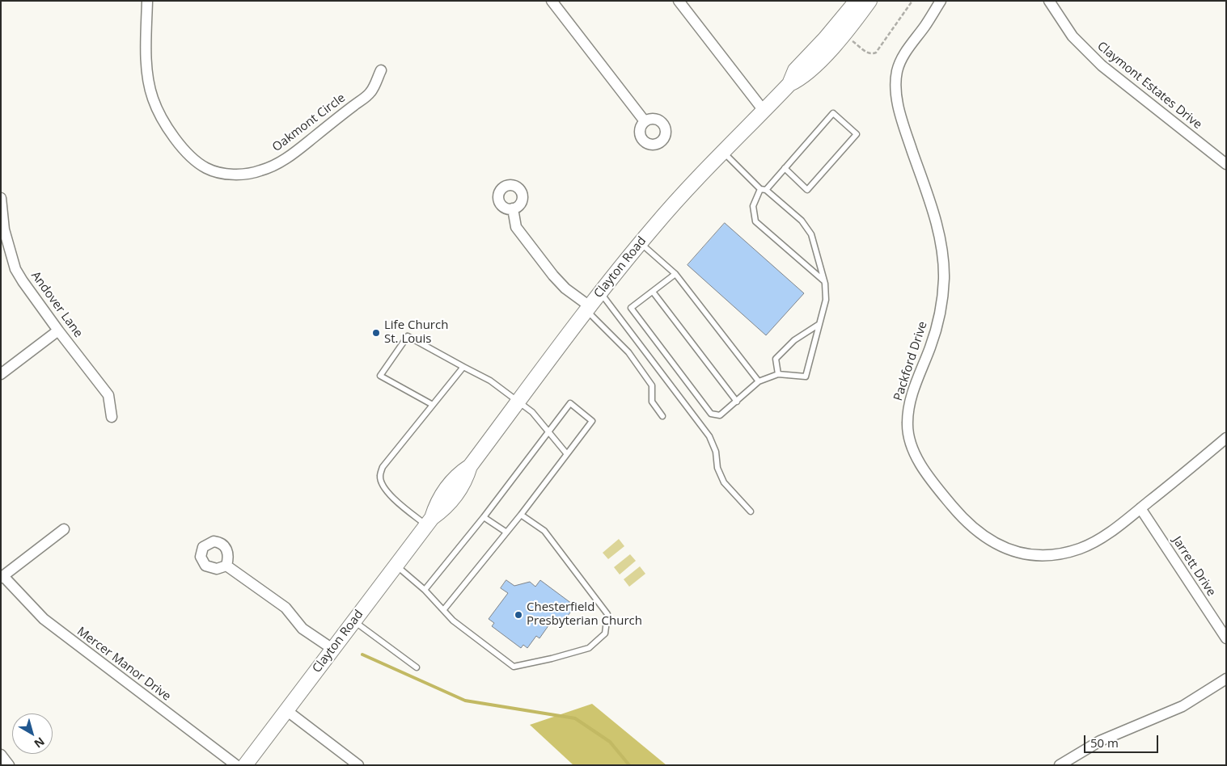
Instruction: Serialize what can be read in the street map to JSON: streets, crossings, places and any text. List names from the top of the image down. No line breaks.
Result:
{"streets":{"main road":["Clayton Road"],"street":["Claymont Estates Drive","Oakmont Circle","Andover Lane","Packford Drive","Jarrett Drive","Mercer Manor Drive"]},"crossings":[["Packford Drive","Jarrett Drive"]],"places":["Life Church St. Louis","Chesterfield Presbyterian Church"],"scale_bar":"50 m","north":"bottom right"}
